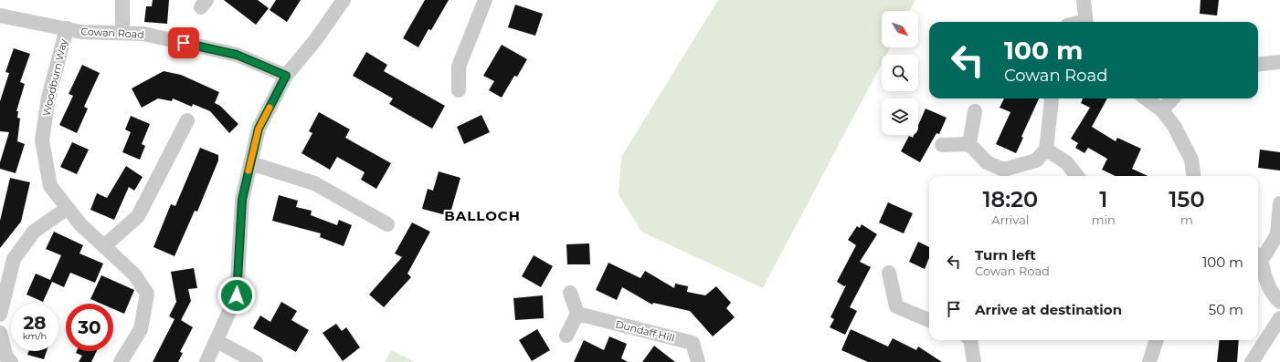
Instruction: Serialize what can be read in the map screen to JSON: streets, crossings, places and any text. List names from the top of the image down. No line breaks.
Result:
{"streets":{"street":["Cowan Road","Woodburn Way","Dundaff Hill"]},"crossings":[["Cowan Road","Woodburn Way"]],"districts":["BALLOCH"],"north":"bottom right","page":{"turn":["100 m","Cowan Road"],"eta":["18:20","Arrival","1","min","150","m"],"list":[{"name":"Turn left","note":"Cowan Road","value":"100 m"},{"name":"Arrive at destination","value":"50 m"}],"speed":"28 km/h","limit":"30"}}
